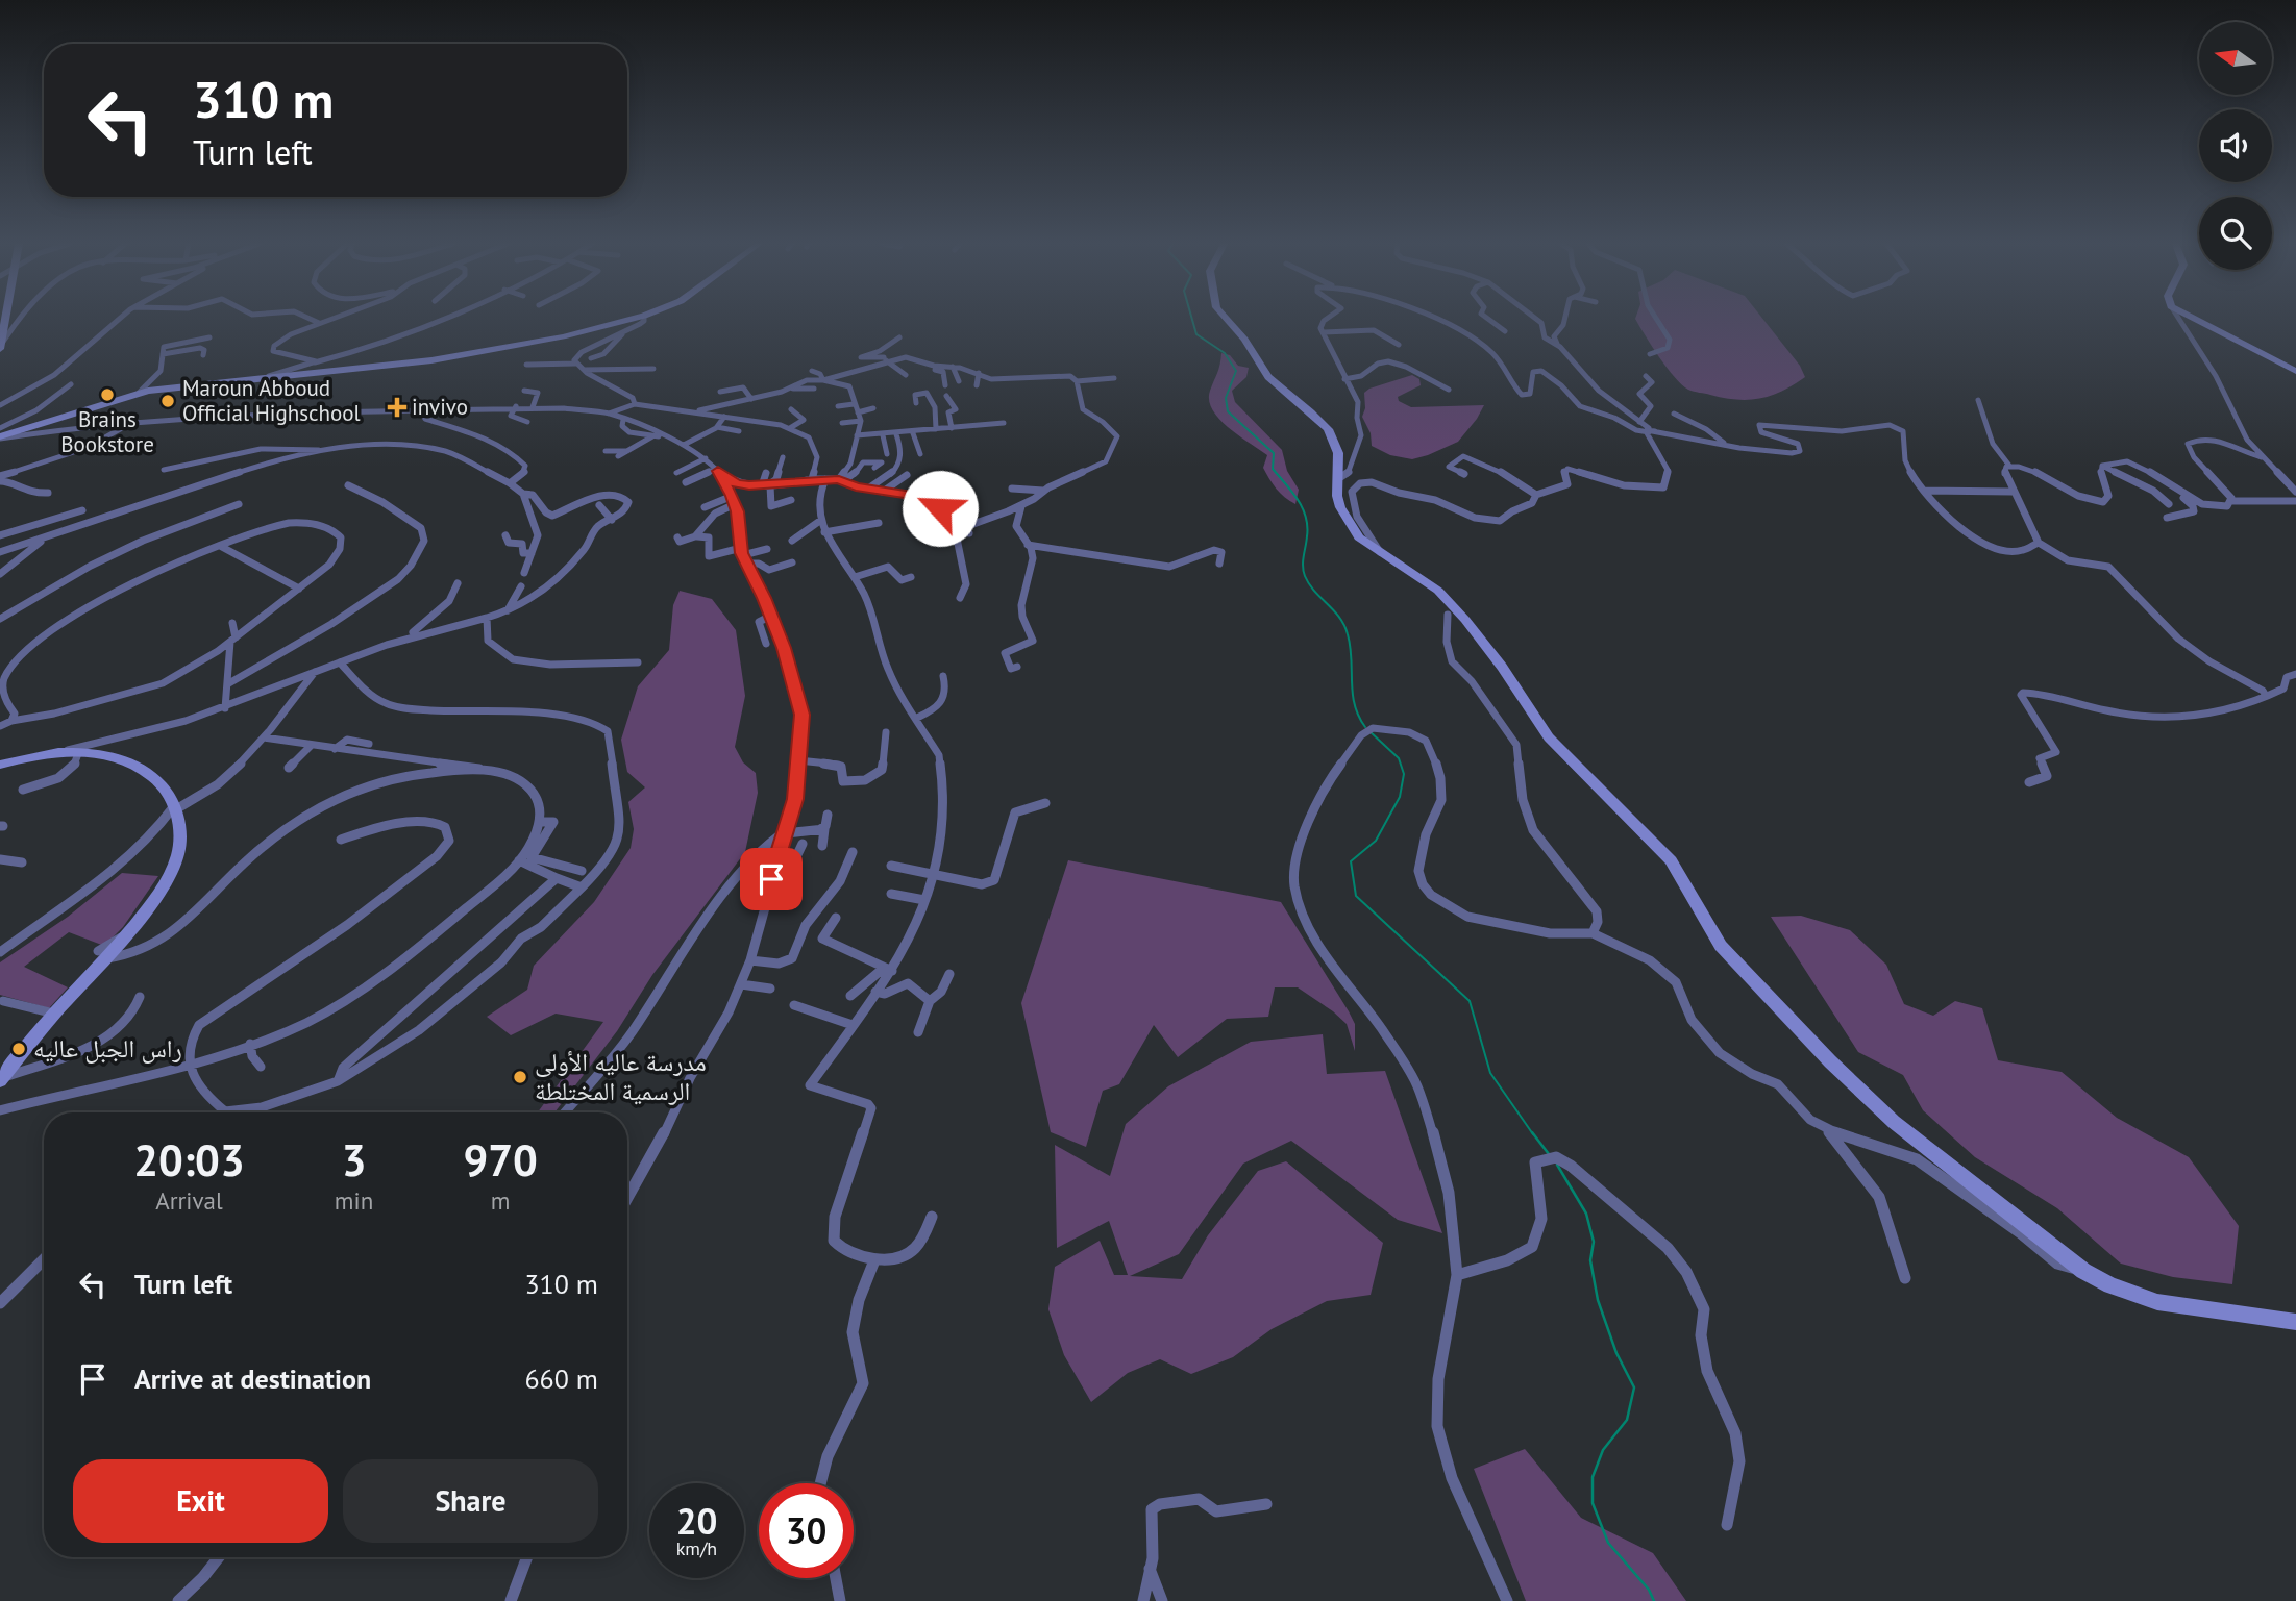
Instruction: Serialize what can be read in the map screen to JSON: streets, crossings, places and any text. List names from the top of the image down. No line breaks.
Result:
{"places":{"other":["Brains Bookstore","Maroun Abboud Official Highschool","راس الجبل عاليه","مدرسة عاليه الأولى الرسمية المختلطة"],"health":["invivo"]},"north":"left","page":{"turn":["310 m","Turn left"],"eta":["20:03","Arrival","3","min","970","m"],"list":[{"name":"Turn left","value":"310 m"},{"name":"Arrive at destination","value":"660 m"}],"buttons":["Exit","Share"],"speed":"20 km/h","limit":"30"}}
